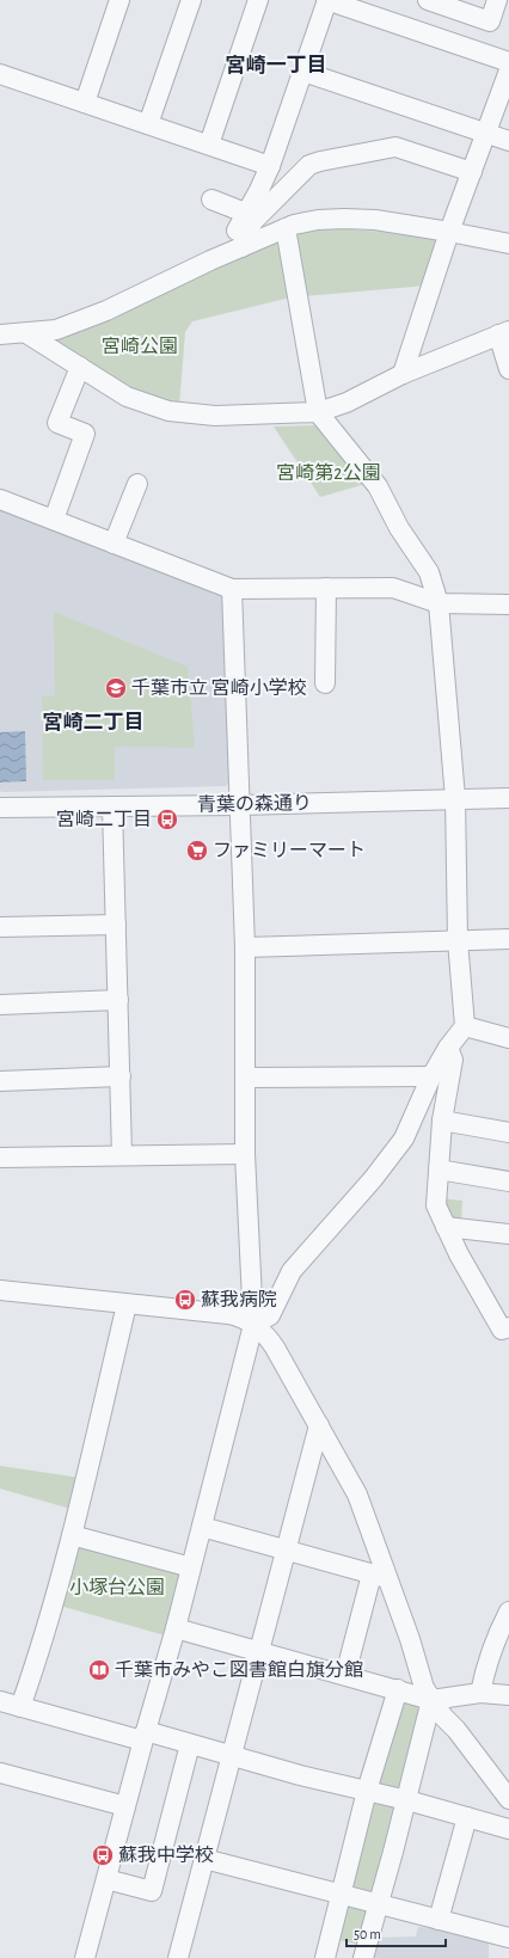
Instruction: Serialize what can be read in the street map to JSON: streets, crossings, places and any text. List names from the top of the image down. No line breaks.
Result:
{"streets":{"street":["青葉の森通り"]},"districts":["宮崎一丁目","宮崎二丁目"],"parks":["宮崎公園","宮崎第2公園","小塚台公園"],"places":{"school or university":["千葉市立 宮崎小学校"],"bus stop":["宮崎二丁目","蘇我病院","蘇我中学校"],"supermarket":["ファミリーマート"],"library":["千葉市みやこ図書館白旗分館"]},"scale_bar":"50 m"}
